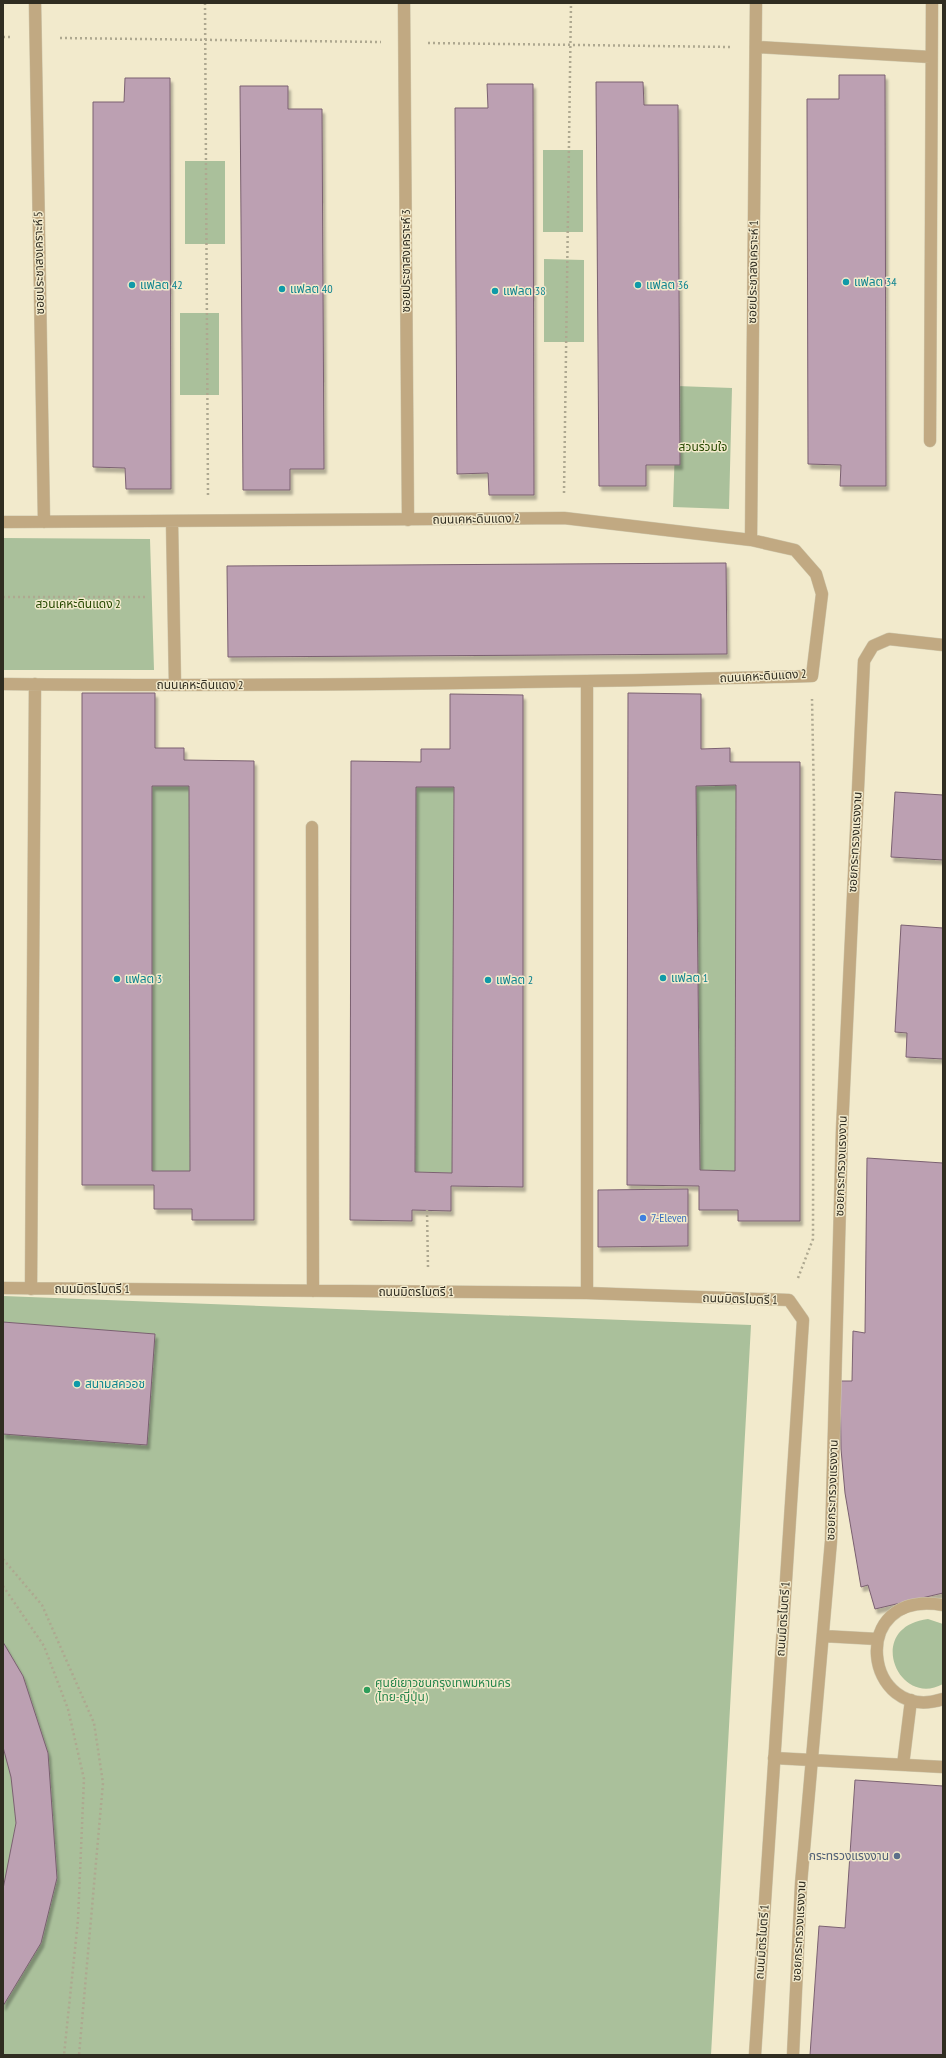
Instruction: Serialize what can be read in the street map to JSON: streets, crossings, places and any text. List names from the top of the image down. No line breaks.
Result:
{"streets":{"street":["ซอยประชาสงเคราะห์ 3","ซอยประชาสงเคราะห์ 5","ซอยประชาสงเคราะห์ 1","ถนนเคหะดินแดง 2","ซอยกระทรวงแรงงาน","ถนนมิตรไมตรี 1"]},"crossings":[["ซอยประชาสงเคราะห์ 3","ถนนเคหะดินแดง 2"],["ซอยประชาสงเคราะห์ 5","ถนนเคหะดินแดง 2"],["ซอยประชาสงเคราะห์ 1","ถนนเคหะดินแดง 2"]],"parks":["สวนร่วมใจ","สวนเคหะดินแดง 2"],"places":["แฟลต 34","แฟลต 42","แฟลต 36","แฟลต 40","แฟลต 38","แฟลต 1","แฟลต 3","แฟลต 2","7-Eleven","สนามสควอช","ศูนย์เยาวชนกรุงเทพมหานคร (ไทย-ญี่ปุ่น)","กระทรวงแรงงาน"]}
